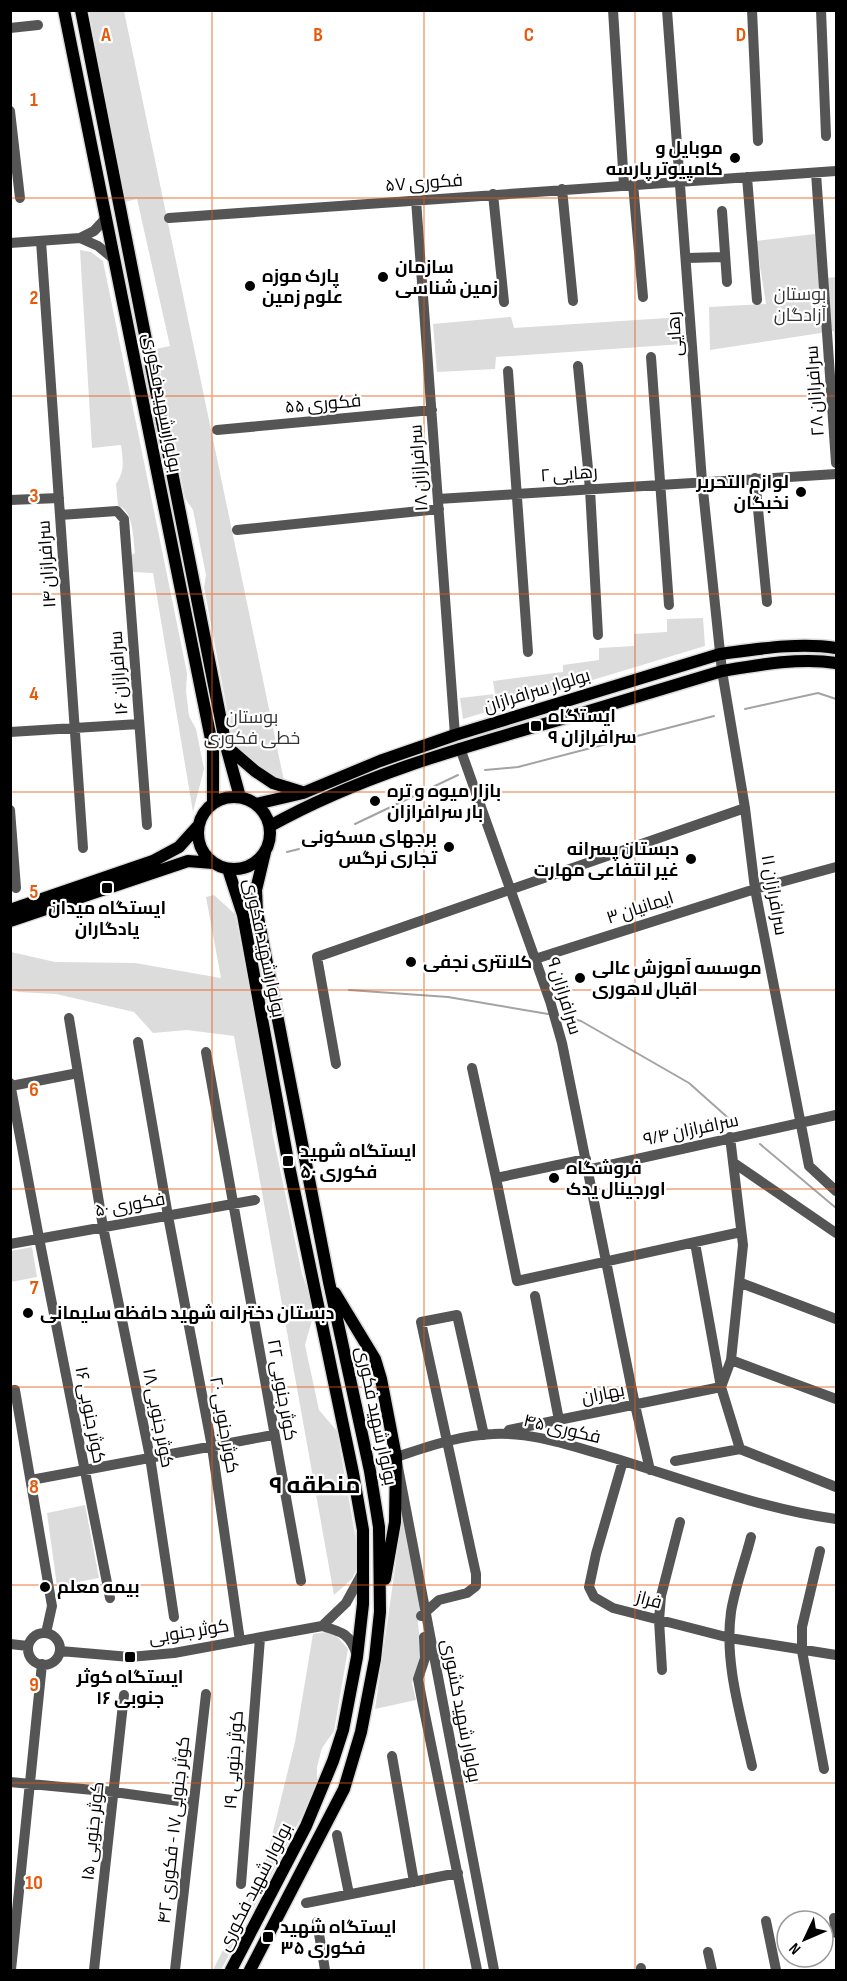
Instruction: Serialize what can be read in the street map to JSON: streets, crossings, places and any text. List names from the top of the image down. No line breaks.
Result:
{"streets":{"main road":["بولوار شهید فکوری","بولوار سرافرازان"],"street":["فکوری ۵۷","رهایی","سرافرازان ۲۸","فکوری ۵۵","سرافرازان ۱۸","رهایی ۲","سرافرازان ۱۴","سرافرازان ۱۶","سرافرازان ۱۱","ایمانیان ۳","سرافرازان ۹","سرافرازان ۹/۴","فکوری ۵۰","کوثر جنوبی ۲۲","بهاران","کوثر جنوبی ۱۶","کوثر جنوبی ۱۸","کوثر جنوبی ۲۰","فکوری ۴۵","فراز","کوثر جنوبی","بولوار شهید کشوری","کوثر جنوبی ۱۹","کوثر جنوبی۱۷ - فکوری ۴۲","کوثر جنوبی ۱۵"]},"crossings":[["فکوری ۵۷","رهایی"],["فکوری ۵۷","سرافرازان ۲۸"],["فکوری ۵۷","سرافرازان ۱۸"],["رهایی","رهایی ۲"],["رهایی","بولوار سرافرازان"],["رهایی","سرافرازان ۱۱"],["بولوار شهید فکوری","بولوار سرافرازان"],["فکوری ۵۵","سرافرازان ۱۸"],["سرافرازان ۱۸","رهایی ۲"],["سرافرازان ۱۸","بولوار سرافرازان"],["سرافرازان ۱۴","سرافرازان ۱۶"],["بولوار سرافرازان","سرافرازان ۱۱"],["بولوار سرافرازان","سرافرازان ۹"],["سرافرازان ۱۱","ایمانیان ۳"],["سرافرازان ۱۱","سرافرازان ۹/۴"],["ایمانیان ۳","سرافرازان ۹"],["سرافرازان ۹","سرافرازان ۹/۴"],["سرافرازان ۹","بهاران"],["سرافرازان ۹","فکوری ۴۵"],["فکوری ۵۰","کوثر جنوبی ۲۲"],["فکوری ۵۰","کوثر جنوبی ۱۶"],["فکوری ۵۰","کوثر جنوبی ۱۸"],["فکوری ۵۰","کوثر جنوبی ۲۰"],["بهاران","فکوری ۴۵"],["کوثر جنوبی ۲۰","کوثر جنوبی"],["فکوری ۴۵","فراز"],["فکوری ۴۵","بولوار شهید کشوری"],["کوثر جنوبی","کوثر جنوبی ۱۹"]],"districts":["منطقه ۹"],"parks":["بوستان آزادگان","بوستان خطی فکوری"],"places":{"other":["موبایل و کامپیوتر پارسه","سازمان زمین شناسی","پارک موزه علوم زمین","لوازم التحریر نخبگان","بازار میوه و تره بار سرافرازان","برجهای مسکونی تجاری نرگس","دبستان پسرانه غیر انتفاعی مهارت","کلانتری نجفی","موسسه آموزش عالی اقبال لاهوری","فروشگاه اورجینال یدک","دبستان دخترانه شهید حافظه سلیمانی","بیمه معلم"],"transit":["ایستگاه سرافرازان ۹","ایستگاه میدان یادگاران","ایستگاه شهید فکوری ۵۰","ایستگاه کوثر جنوبی ۱۶","ایستگاه شهید فکوری ۳۵"]},"north":"bottom left","grid":{"columns":["A","B","C","D"],"rows":["1","2","3","4","5","6","7","8","9","10"]}}
